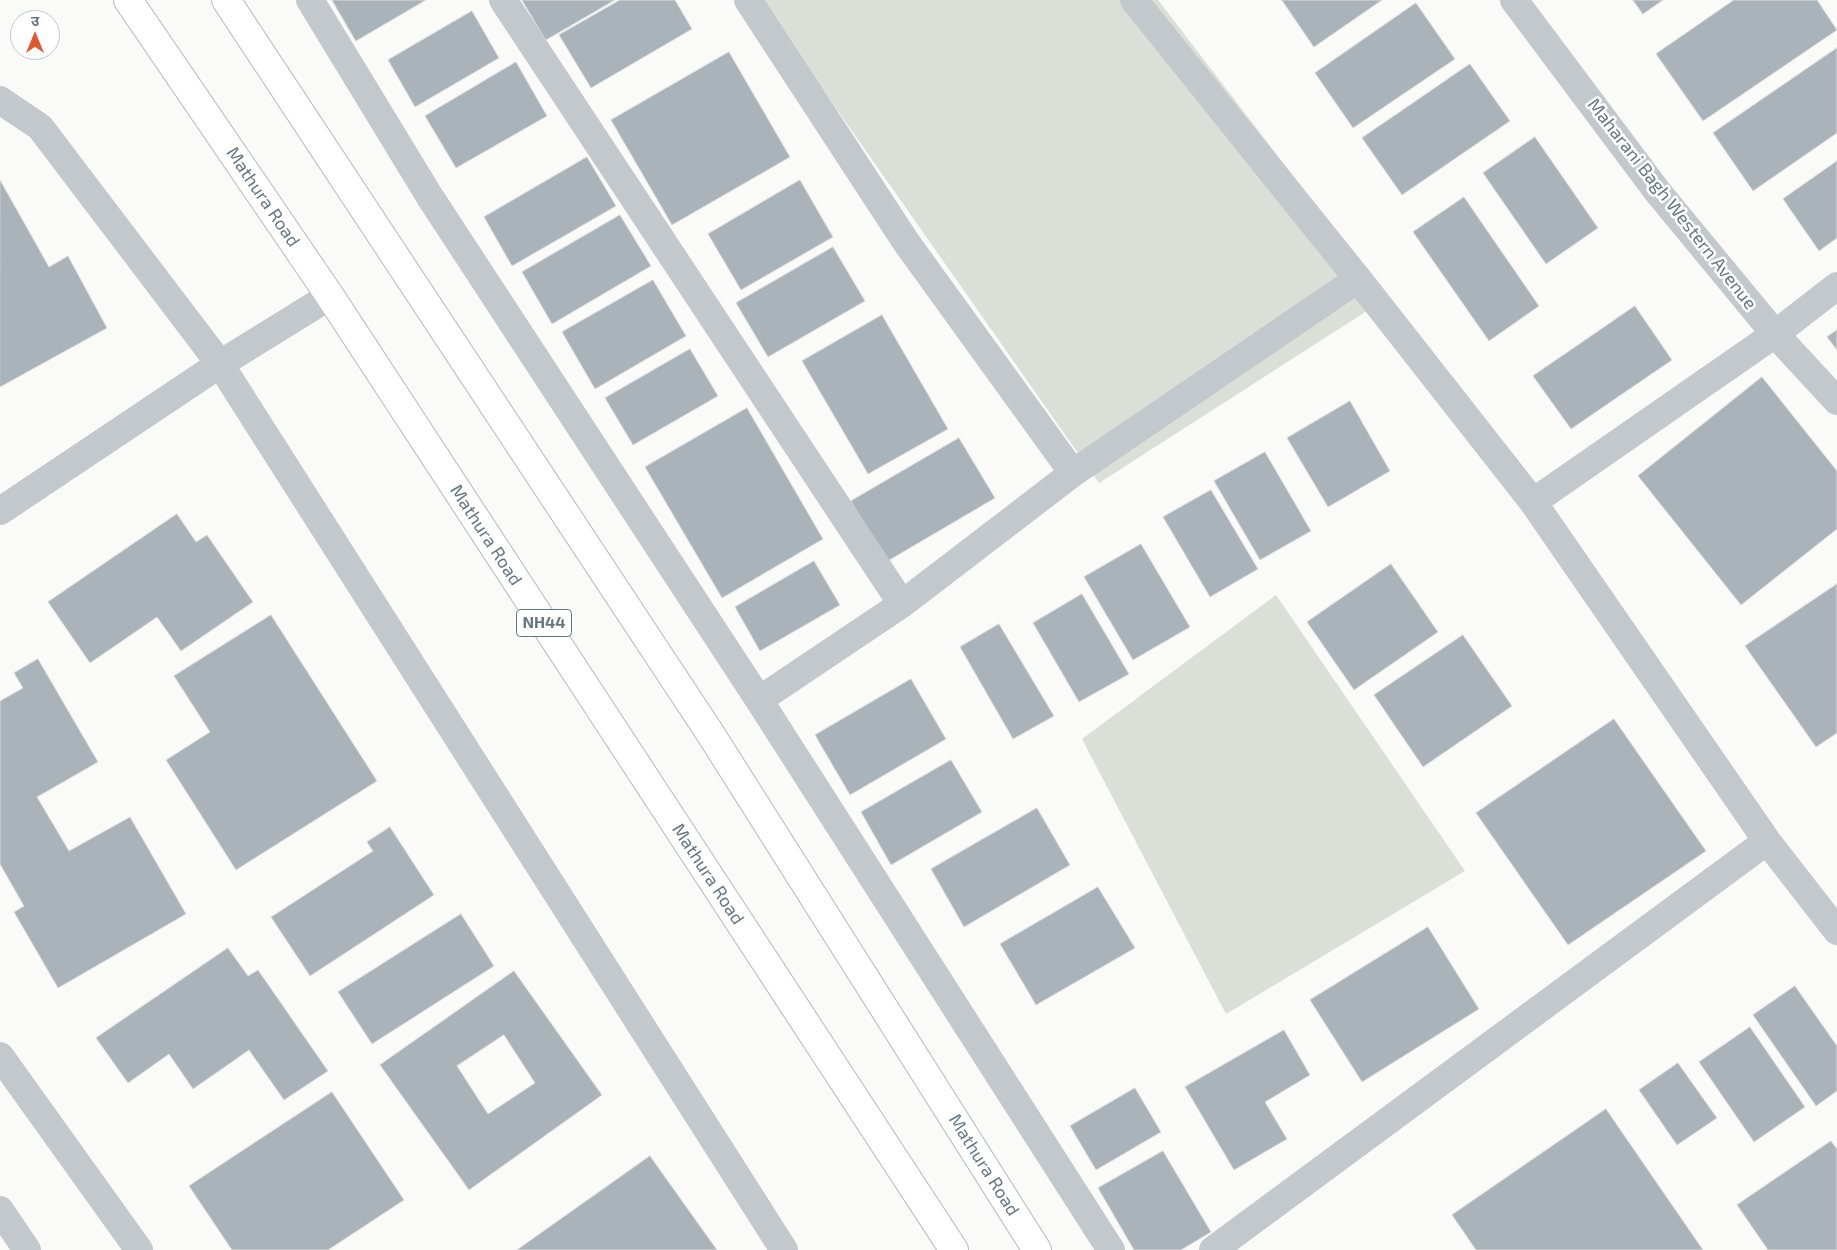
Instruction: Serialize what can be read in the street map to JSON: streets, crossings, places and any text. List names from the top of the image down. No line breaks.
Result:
{"streets":{"highway":["Mathura Road","NH44"],"street":["Maharani Bagh Western Avenue"]},"north":"top"}
